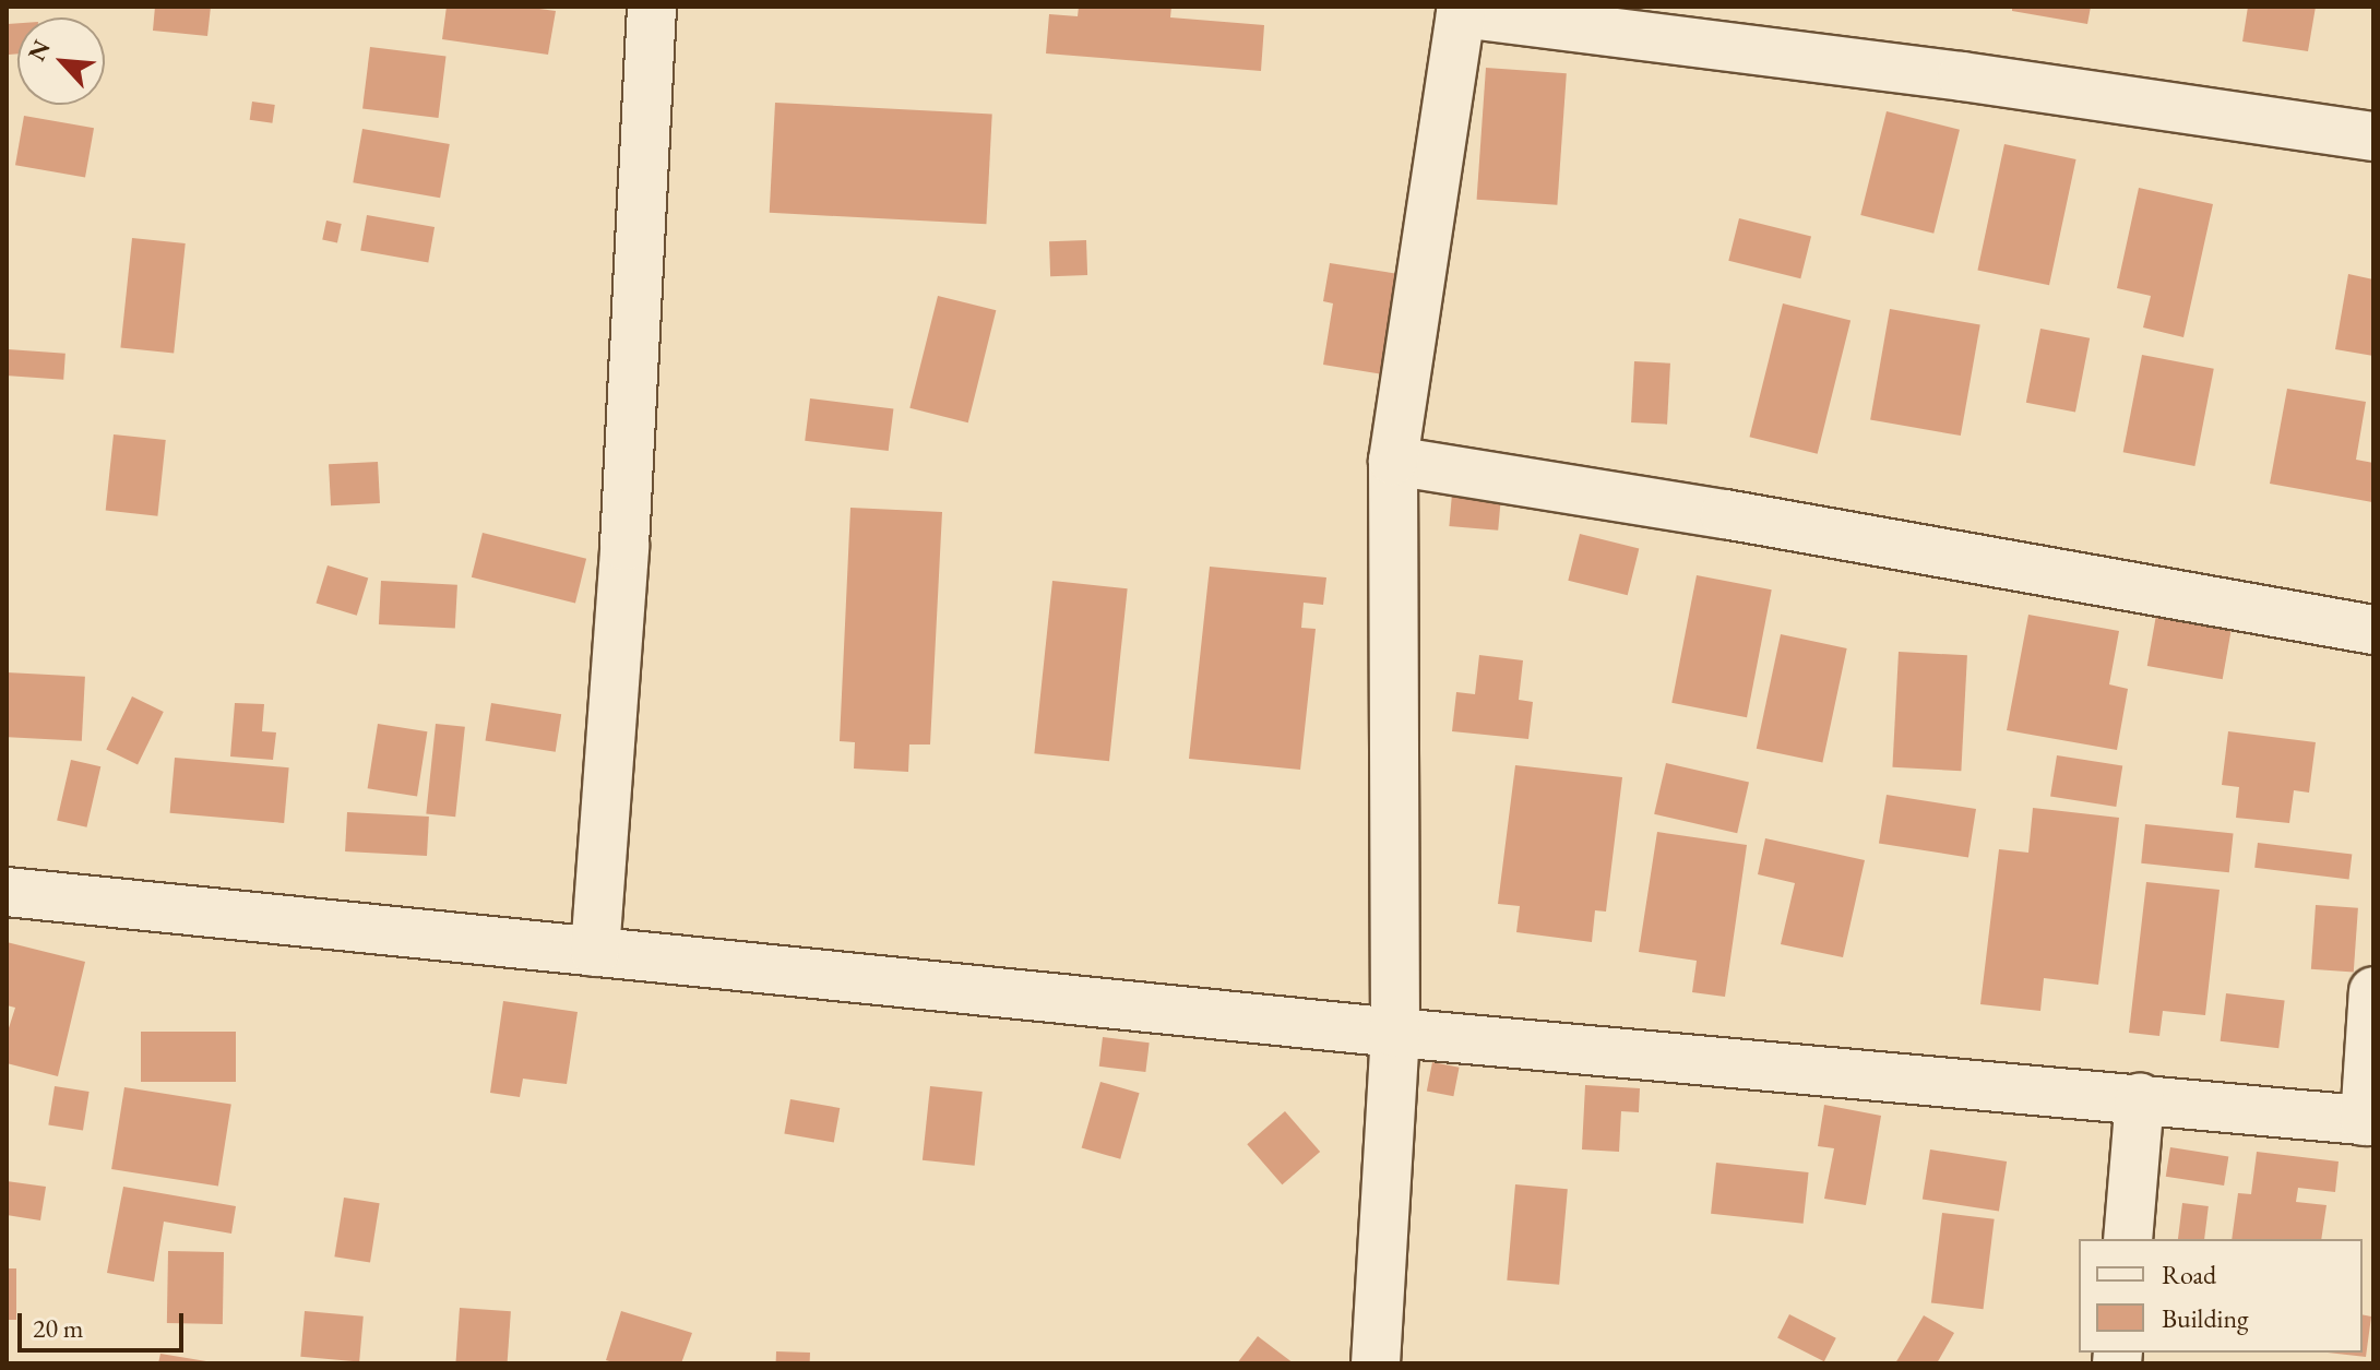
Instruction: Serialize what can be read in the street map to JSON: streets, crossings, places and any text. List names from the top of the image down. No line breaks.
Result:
{"legend":["Road","Building"],"scale_bar":"20 m","north":"top left"}
